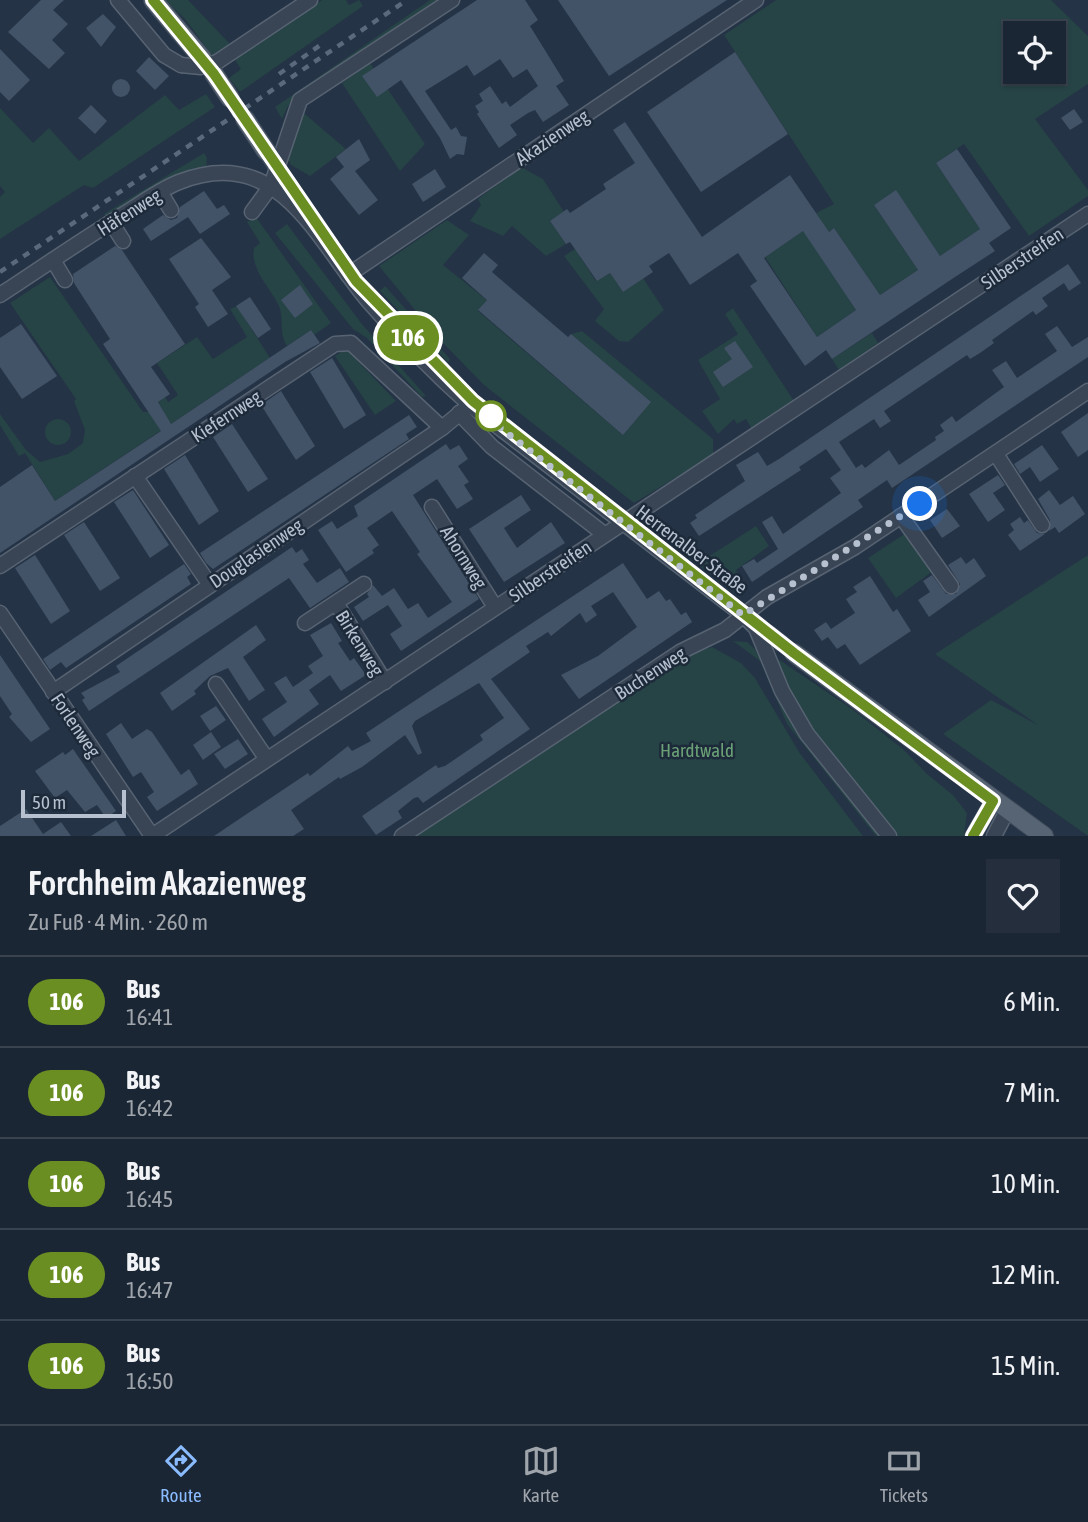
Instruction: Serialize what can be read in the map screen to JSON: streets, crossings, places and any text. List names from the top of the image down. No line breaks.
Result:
{"streets":{"street":["Akazienweg","Häfenweg","Silberstreifen","Kiefernweg","Herrenalber Straße","Douglasienweg","Ahornweg","Birkenweg","Buchenweg","Forlenweg"]},"crossings":[["Akazienweg","Herrenalber Straße"],["Häfenweg","Herrenalber Straße"],["Silberstreifen","Herrenalber Straße"],["Silberstreifen","Ahornweg"],["Silberstreifen","Birkenweg"],["Silberstreifen","Forlenweg"],["Kiefernweg","Douglasienweg"],["Herrenalber Straße","Douglasienweg"],["Herrenalber Straße","Buchenweg"],["Douglasienweg","Forlenweg"]],"parks":["Hardtwald"],"lines":["bus line 106"],"scale_bar":"50 m","page":{"on_map":"106","scale":"50 m","heading":["Forchheim Akazienweg","Zu Fuß · 4 Min. · 260 m"],"list":[{"mark":"106","name":"Bus","note":"16:41","value":"6 Min."},{"mark":"106","name":"Bus","note":"16:42","value":"7 Min."},{"mark":"106","name":"Bus","note":"16:45","value":"10 Min."},{"mark":"106","name":"Bus","note":"16:47","value":"12 Min."},{"mark":"106","name":"Bus","note":"16:50","value":"15 Min."}],"tabs":["Route","Karte","Tickets"]}}
